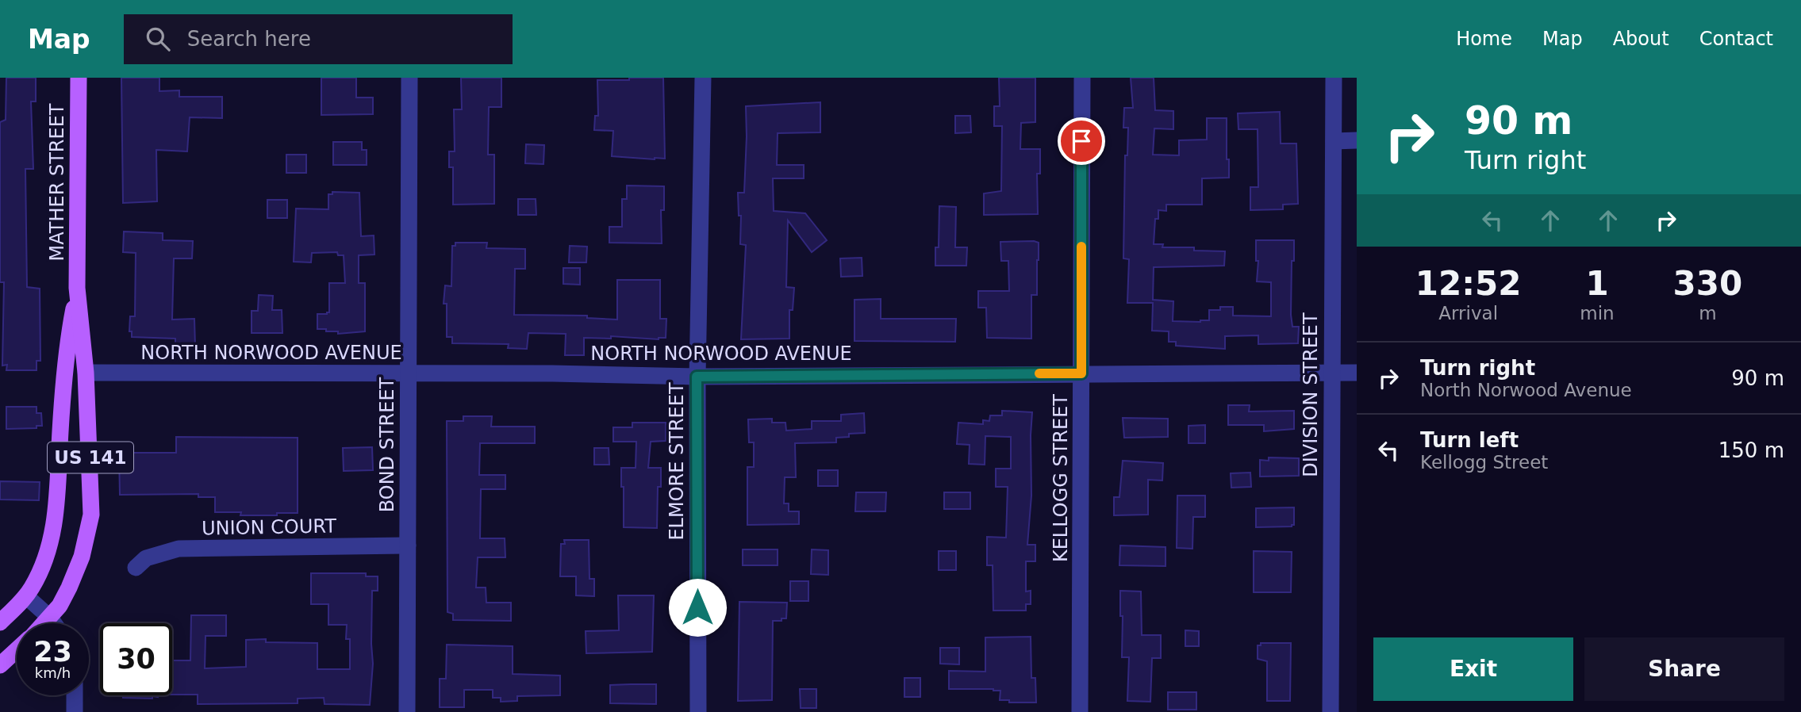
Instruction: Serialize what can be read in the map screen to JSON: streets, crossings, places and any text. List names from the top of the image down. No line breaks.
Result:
{"streets":{"main road":["MATHER STREET","US 141"],"street":["NORTH NORWOOD AVENUE","DIVISION STREET","BOND STREET","ELMORE STREET","KELLOGG STREET","UNION COURT"]},"crossings":[["MATHER STREET","NORTH NORWOOD AVENUE"],["MATHER STREET","US 141"],["NORTH NORWOOD AVENUE","DIVISION STREET"],["NORTH NORWOOD AVENUE","BOND STREET"],["NORTH NORWOOD AVENUE","ELMORE STREET"],["NORTH NORWOOD AVENUE","KELLOGG STREET"],["BOND STREET","UNION COURT"]],"page":{"header":"Map","search":"Search here","nav":["Home","Map","About","Contact"],"turn":["90 m","Turn right"],"eta":["12:52","Arrival","1","min","330","m"],"list":[{"name":"Turn right","note":"North Norwood Avenue","value":"90 m"},{"name":"Turn left","note":"Kellogg Street","value":"150 m"}],"speed":"23 km/h","limit":"30","buttons":["Exit","Share"]}}
